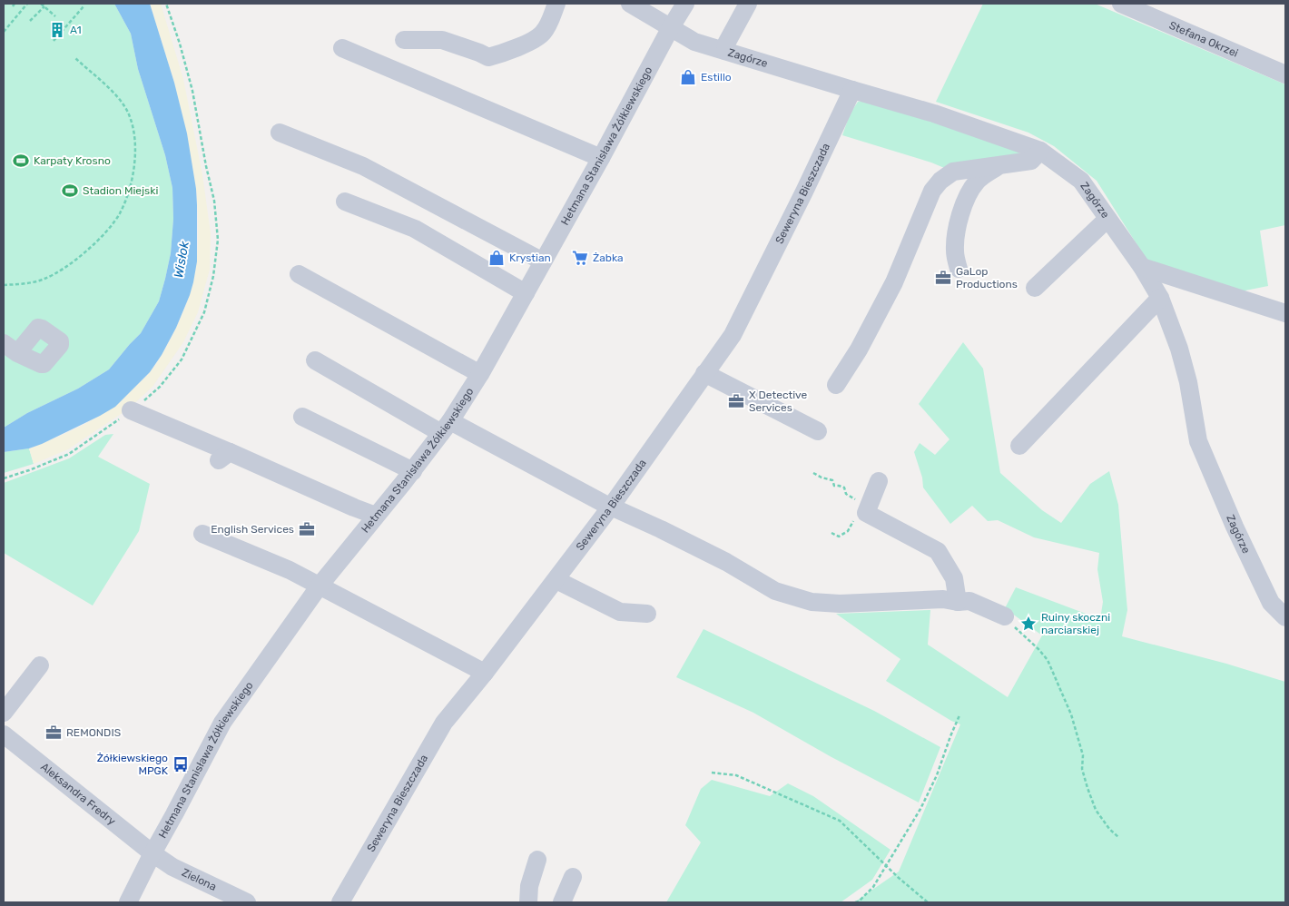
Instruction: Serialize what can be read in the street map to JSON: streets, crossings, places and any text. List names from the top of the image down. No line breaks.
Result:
{"streets":{"street":["Stefana Okrzei","Zagórze","Hetmana Stanisława Żółkiewskiego","Seweryna Bieszczada","Aleksandra Fredry","Zielona"]},"crossings":[["Zagórze","Hetmana Stanisława Żółkiewskiego"],["Zagórze","Seweryna Bieszczada"],["Hetmana Stanisława Żółkiewskiego","Aleksandra Fredry"],["Hetmana Stanisława Żółkiewskiego","Zielona"],["Aleksandra Fredry","Zielona"]],"water":["Wisłok"],"places":{"building":["A1"],"shop":["Estillo","Krystian"],"sports":["Karpaty Krosno","Stadion Miejski"],"supermarket":["Żabka"],"office":["GaLop Productions","X Detective Services","English Services","REMONDIS"],"place":["Ruiny skoczni narciarskiej"],"bus stop":["Żółkiewskiego MPGK"]}}
